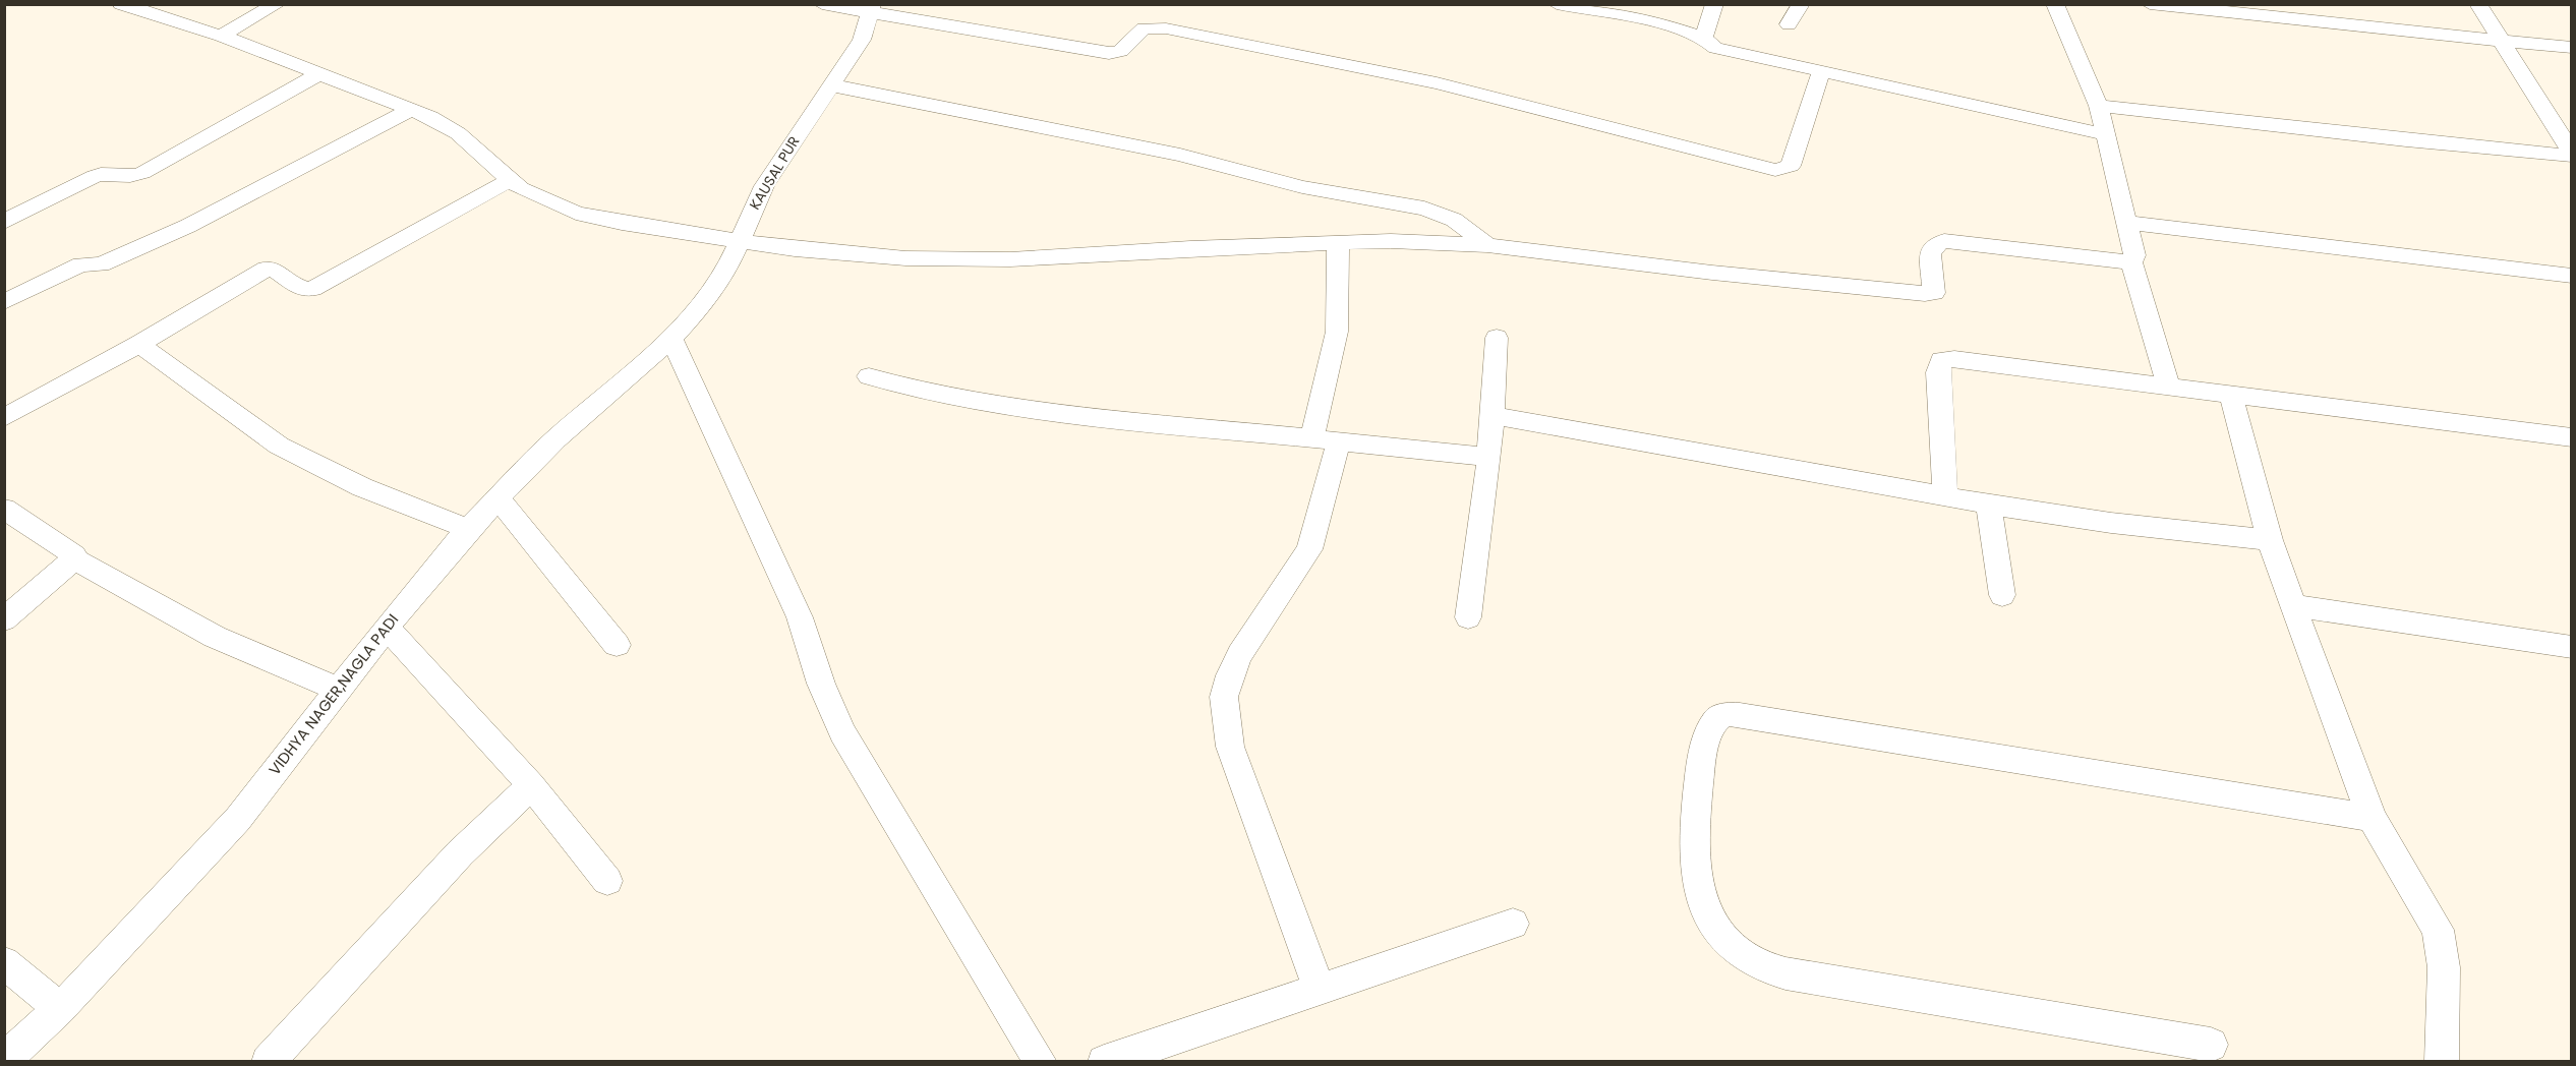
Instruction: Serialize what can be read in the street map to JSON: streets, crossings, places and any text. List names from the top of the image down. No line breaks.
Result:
{"streets":{"street":["KAUSAL PUR","VIDHYA NAGER,NAGLA PADI"]},"crossings":[["KAUSAL PUR","VIDHYA NAGER,NAGLA PADI"]]}
